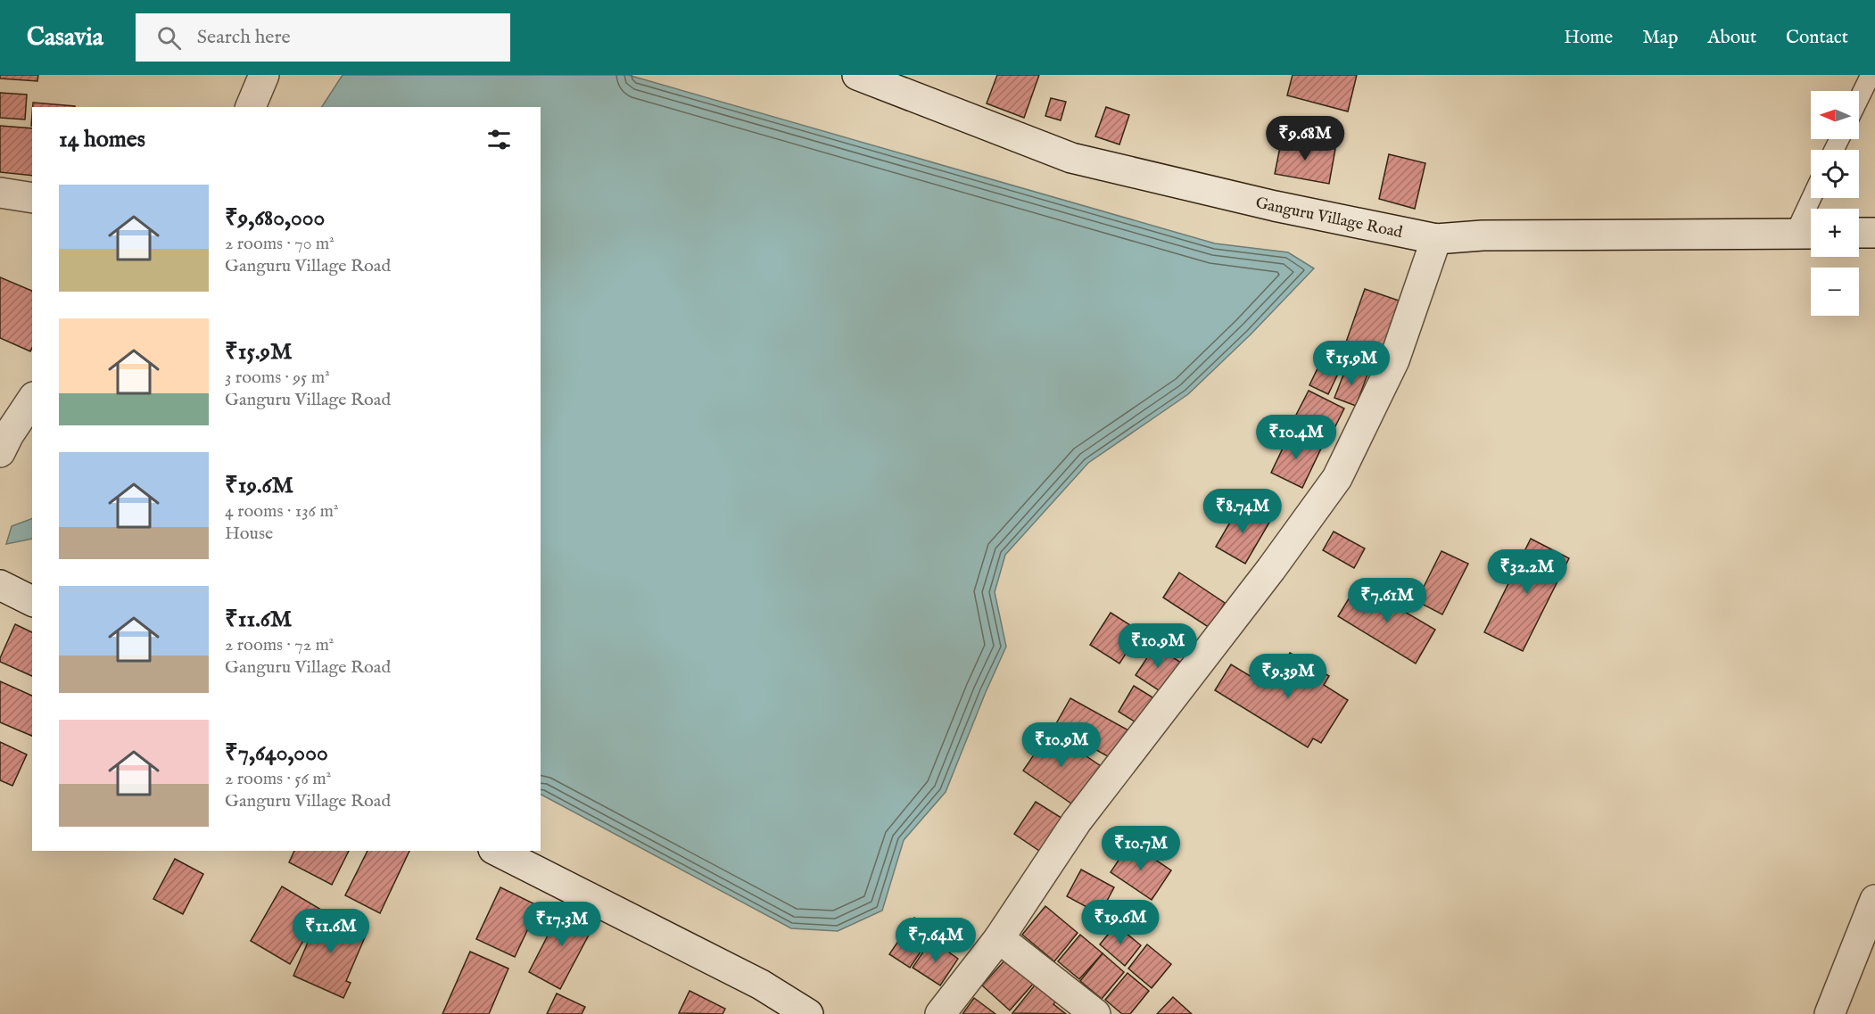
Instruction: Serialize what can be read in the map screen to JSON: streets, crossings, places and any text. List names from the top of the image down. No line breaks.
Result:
{"streets":{"street":["Ganguru Village Road"]},"north":"left","page":{"header":"Casavia","search":"Search here","nav":["Home","Map","About","Contact"],"map_buttons":["+","−"],"heading":"14 homes","price":["₹9.68M","₹15.9M","₹10.4M","₹8.74M","₹32.2M","₹7.61M","₹10.9M","₹9.39M","₹10.9M","₹10.7M","₹19.6M","₹17.3M","₹11.6M","₹7.64M"],"list":[{"name":"₹9,680,000","note":"2 rooms · 70 m² · Ganguru Village Road"},{"name":"₹15.9M","note":"3 rooms · 95 m² · Ganguru Village Road"},{"name":"₹19.6M","note":"4 rooms · 136 m² · House"},{"name":"₹11.6M","note":"2 rooms · 72 m² · Ganguru Village Road"},{"name":"₹7,640,000","note":"2 rooms · 56 m² · Ganguru Village Road"}]}}
